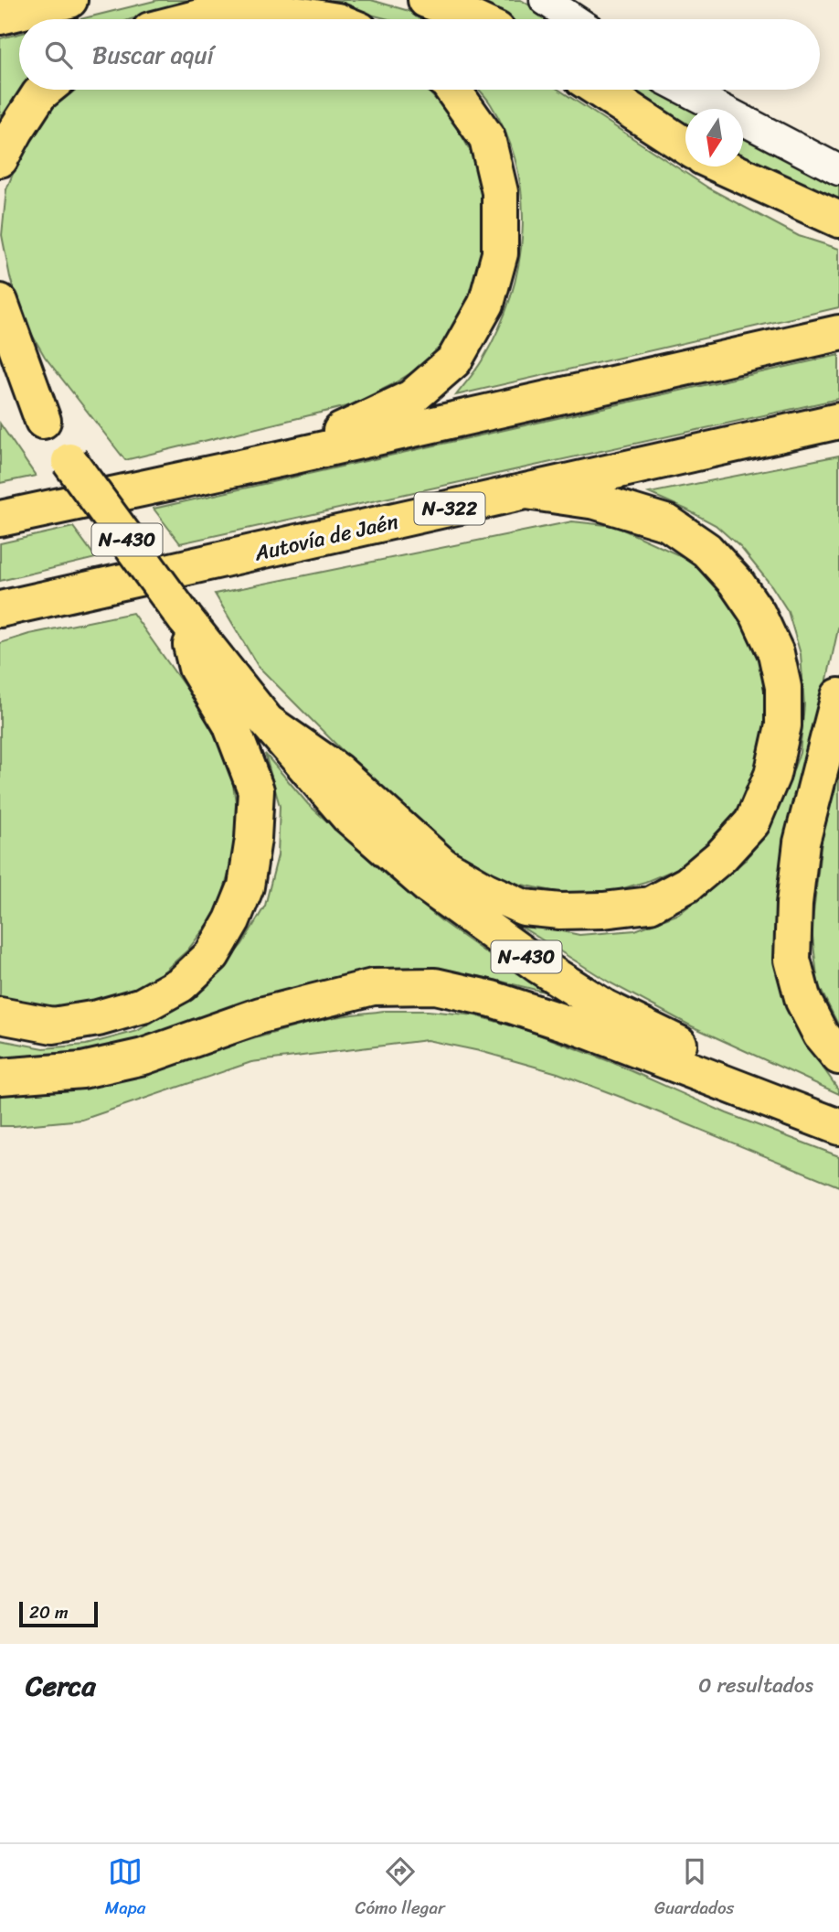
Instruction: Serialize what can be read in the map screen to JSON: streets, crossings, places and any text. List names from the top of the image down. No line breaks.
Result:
{"streets":{"highway":["N-322","Autovía de Jaén","N-430"]},"scale_bar":"20 m","north":"bottom","page":{"search":"Buscar aquí","scale":"20 m","heading":["Cerca","0 resultados"],"nav":["Mapa","Cómo llegar","Guardados"]}}
